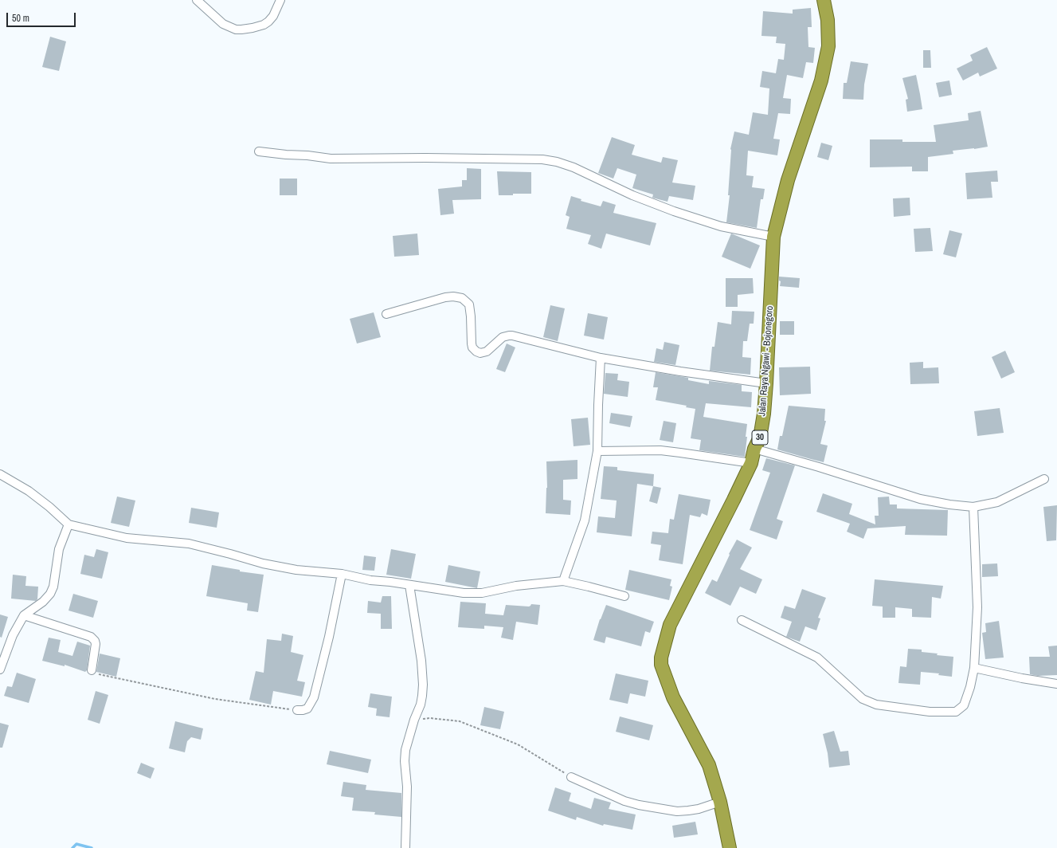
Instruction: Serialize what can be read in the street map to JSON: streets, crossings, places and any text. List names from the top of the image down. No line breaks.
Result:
{"streets":{"highway":["Jalan Raya Ngawi - Bojonegoro","30"]},"scale_bar":"50 m"}
